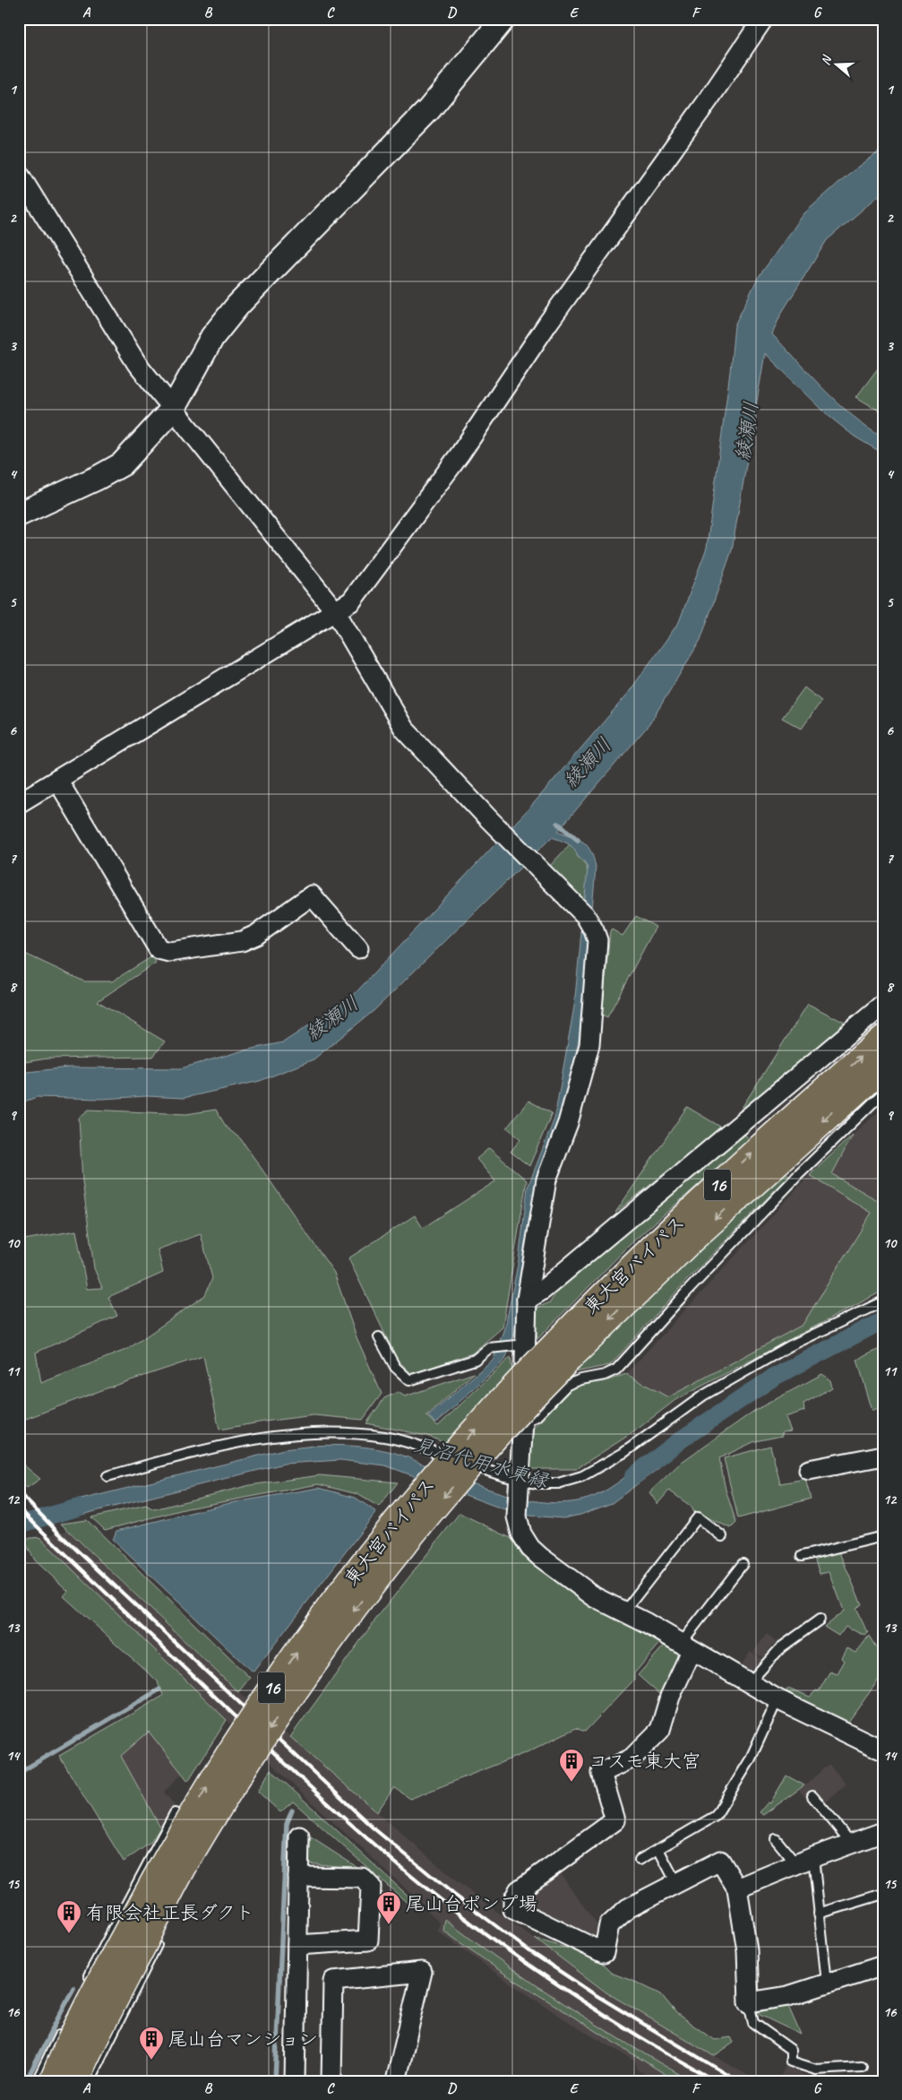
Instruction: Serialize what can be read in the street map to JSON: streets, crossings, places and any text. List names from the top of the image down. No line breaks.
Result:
{"streets":{"highway":["16","東大宮バイパス"]},"water":["綾瀬川","見沼代用水東縁"],"places":{"building":["コスモ東大宮","尾山台ポンプ場","有限会社正長ダクト","尾山台マンション"]},"north":"left","grid":{"columns":["A","B","C","D","E","F","G"],"rows":["1","2","3","4","5","6","7","8","9","10","11","12","13","14","15","16"]}}
